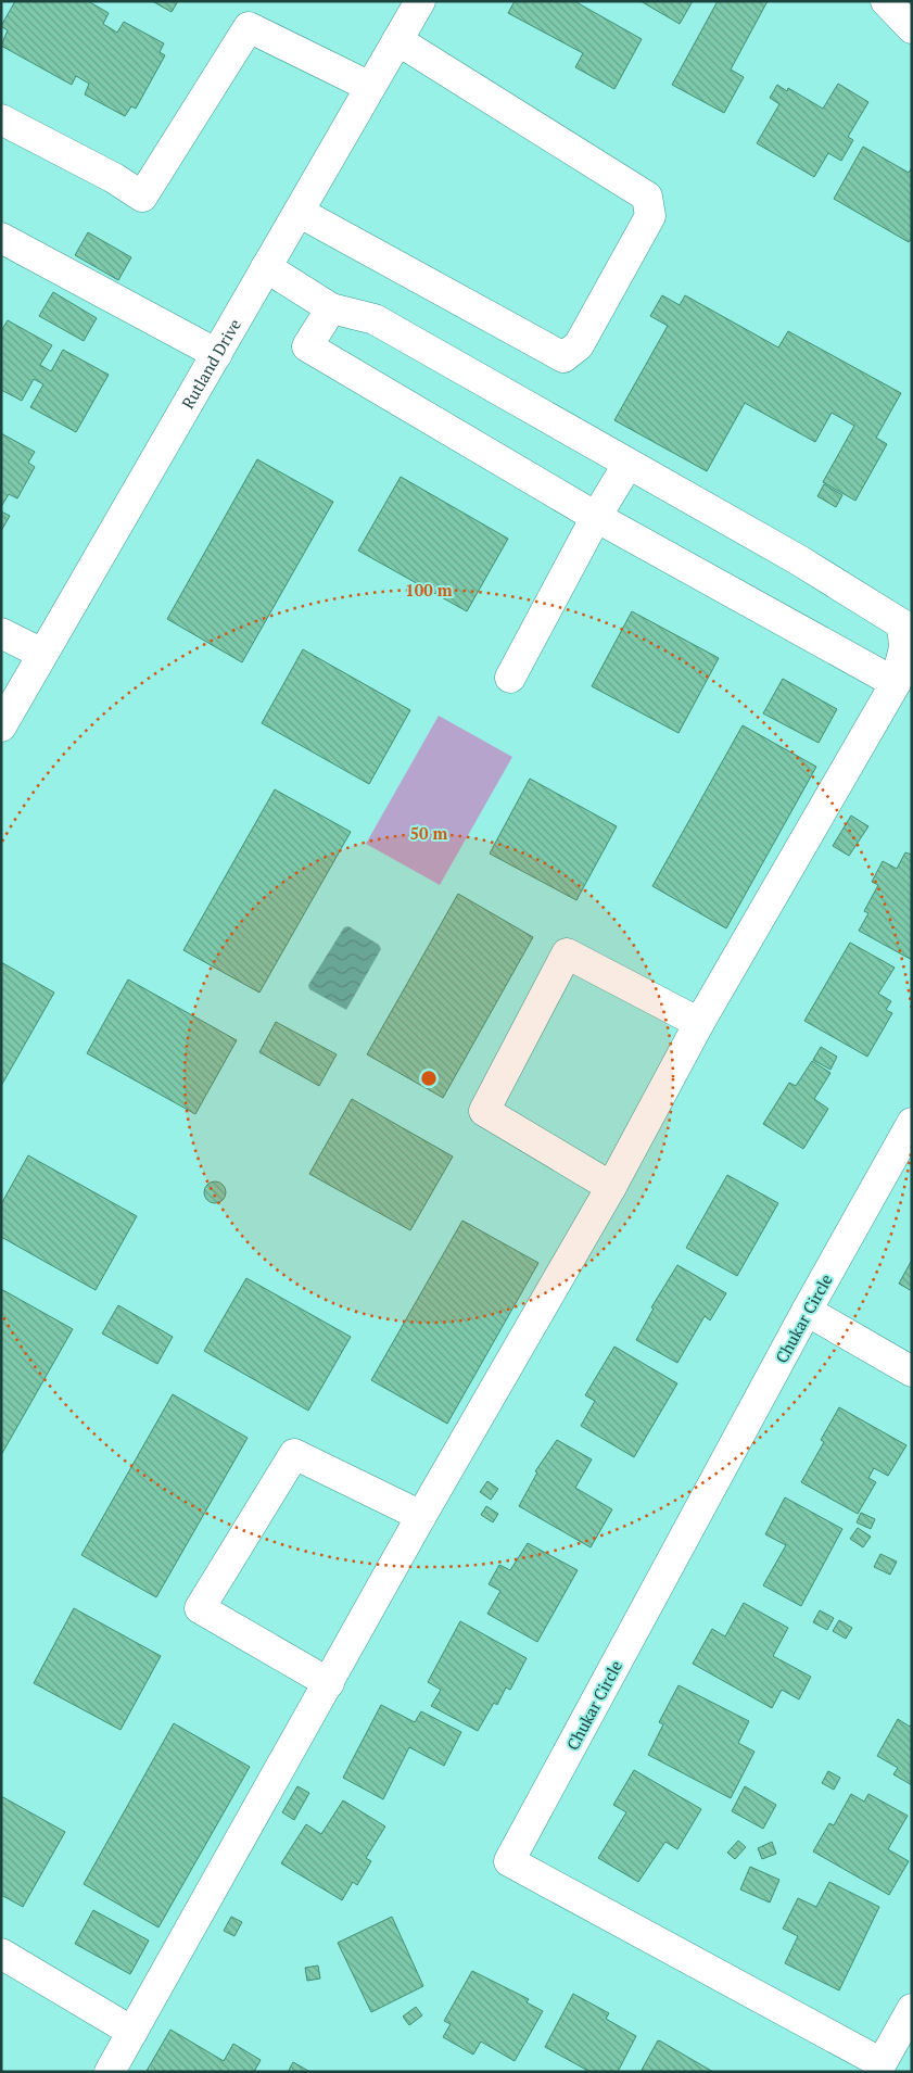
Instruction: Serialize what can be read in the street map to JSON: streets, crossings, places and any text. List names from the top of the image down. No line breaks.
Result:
{"streets":{"street":["Rutland Drive","Chukar Circle"]},"rings":["100 m","50 m"]}
